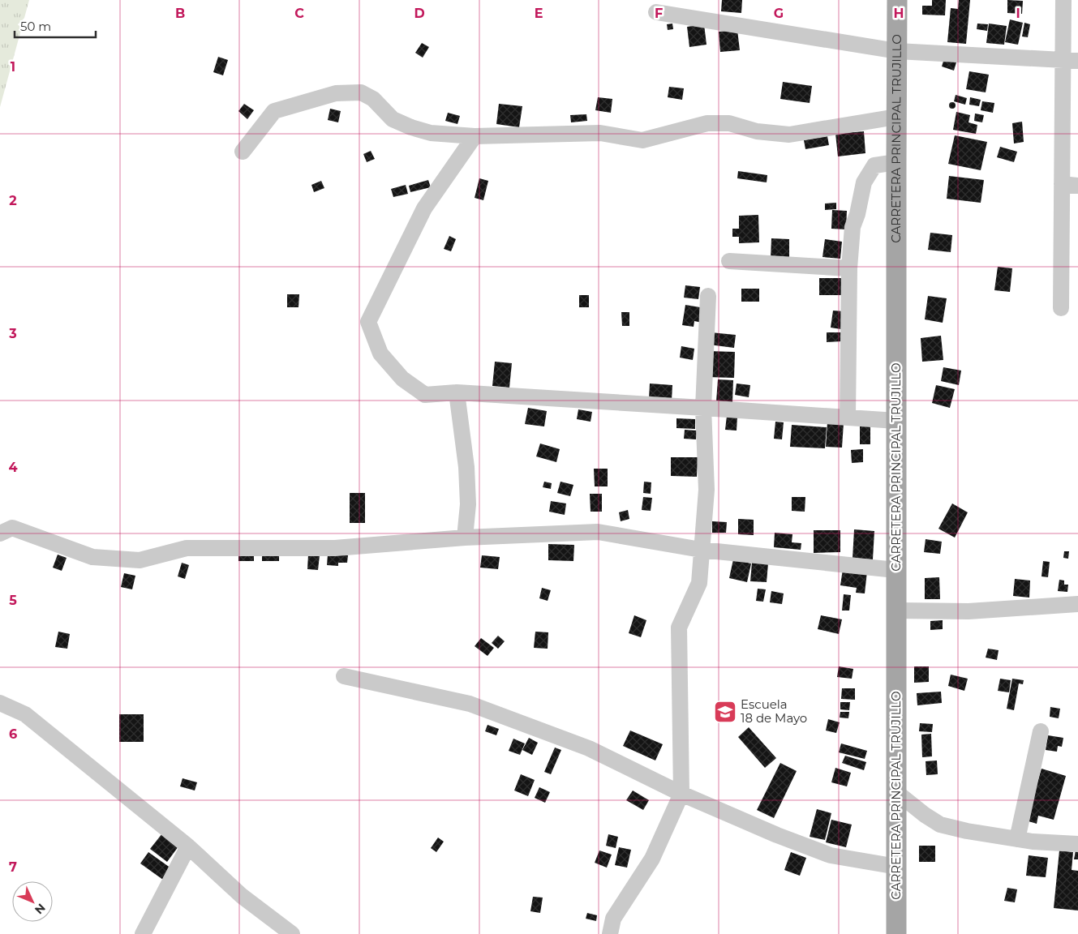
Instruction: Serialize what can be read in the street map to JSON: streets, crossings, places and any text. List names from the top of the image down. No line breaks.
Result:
{"streets":{"main road":["CARRETERA PRINCIPAL TRUJILLO"]},"places":{"school or university":["Escuela 18 de Mayo"]},"scale_bar":"50 m","north":"bottom right","grid":{"columns":["B","C","D","E","F","G","H","I"],"rows":["1","2","3","4","5","6","7"]}}
